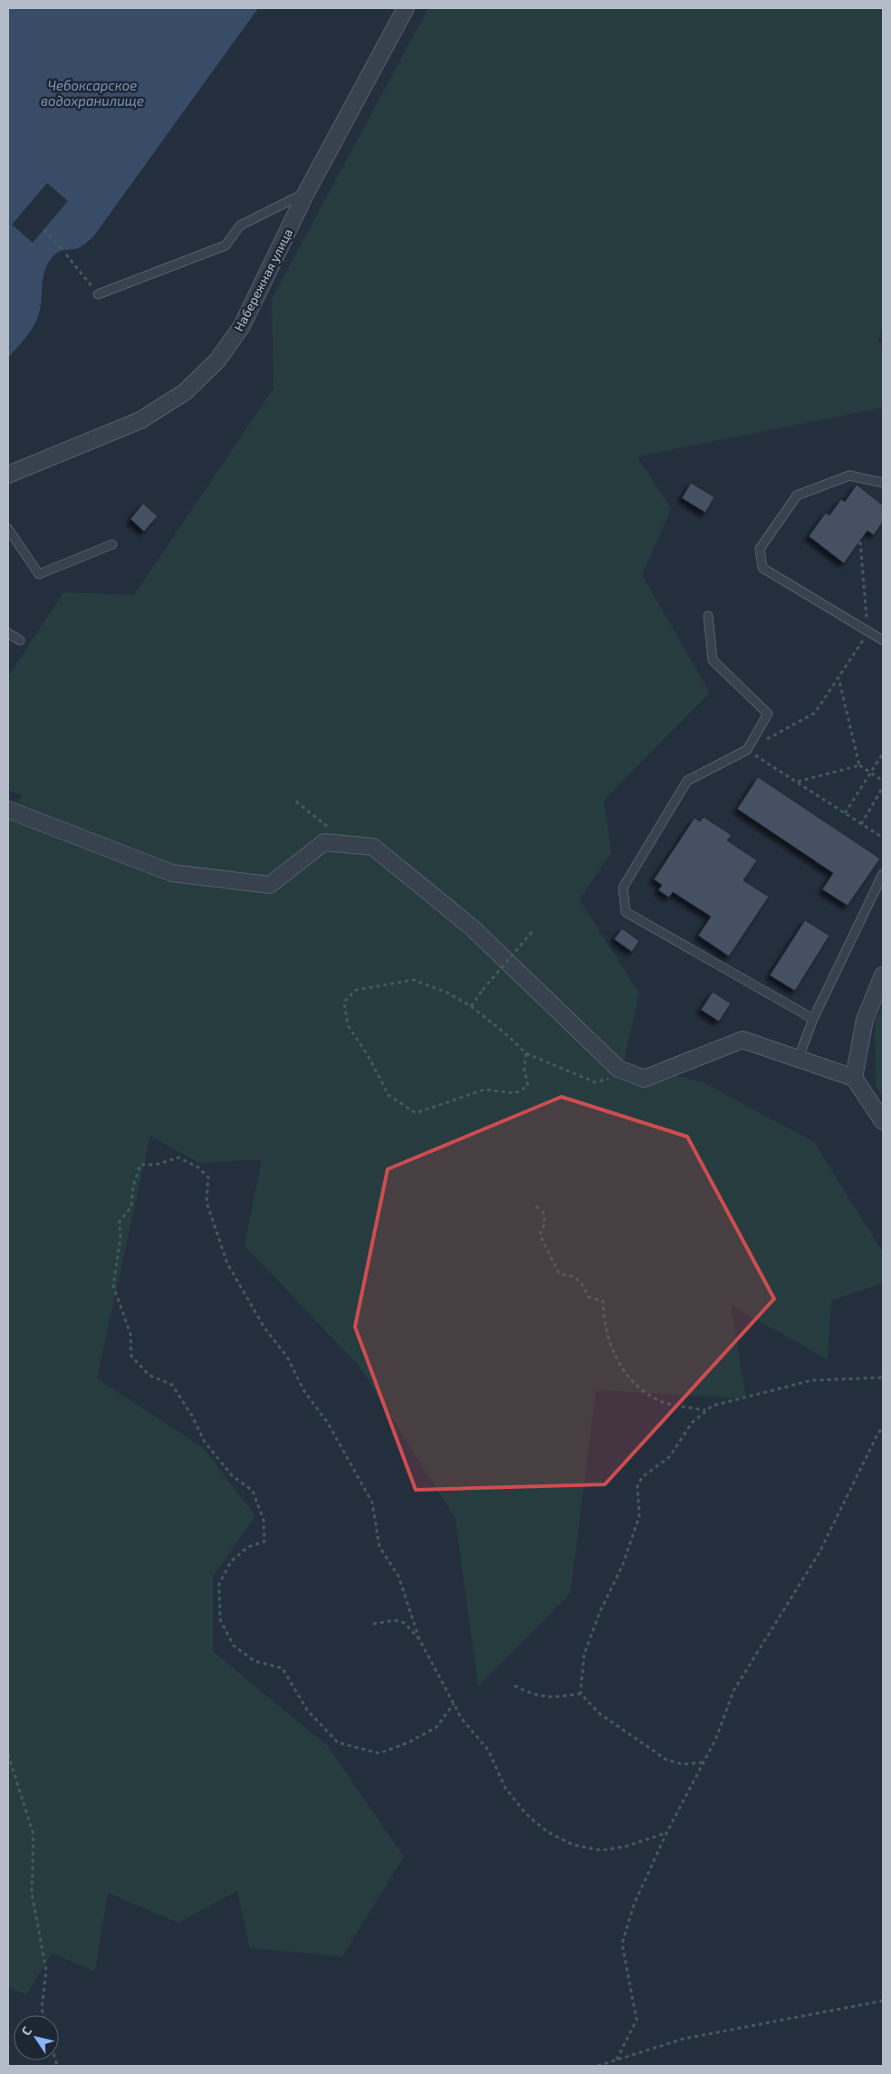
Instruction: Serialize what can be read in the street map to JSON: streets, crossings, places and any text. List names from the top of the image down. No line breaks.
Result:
{"streets":{"street":["Набережная улица"]},"water":["Чебоксарское водохранилище"],"north":"top left"}
